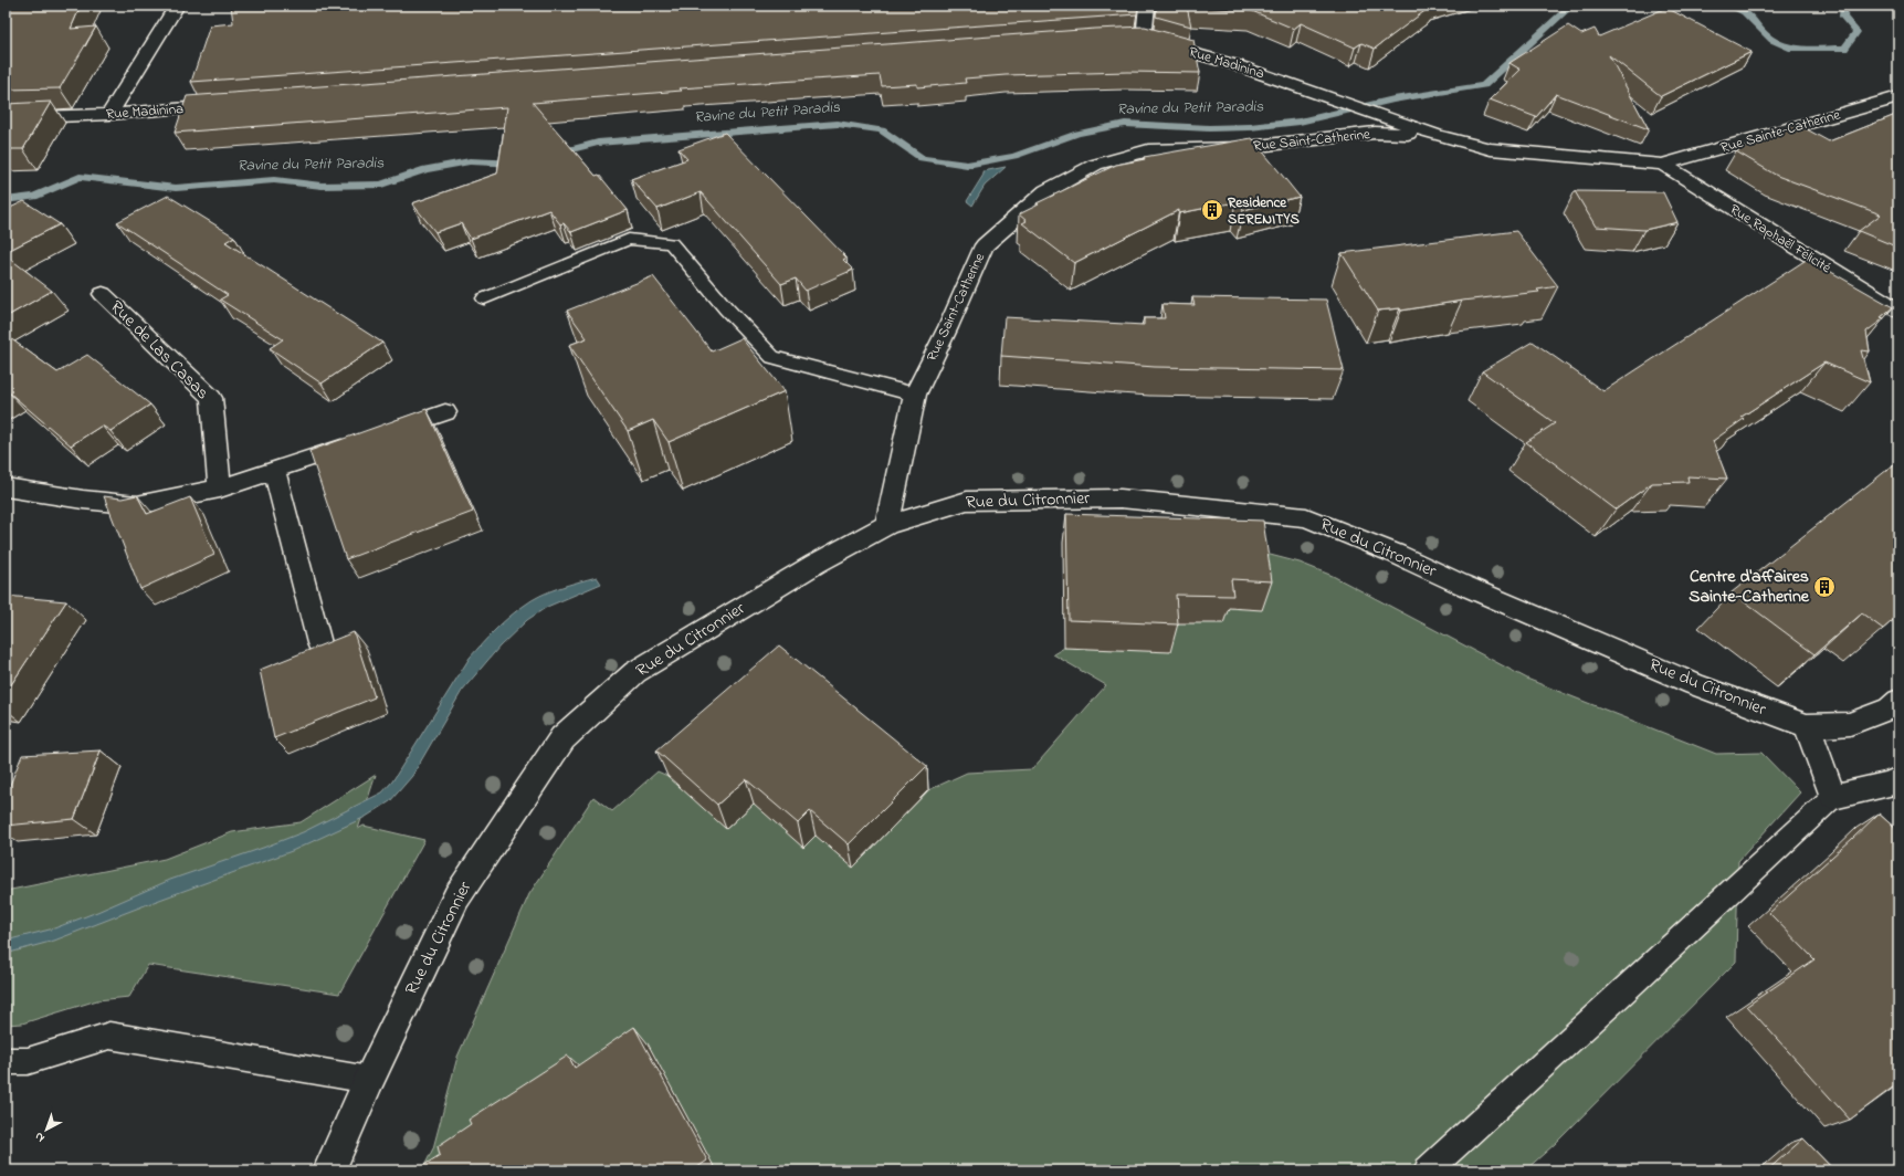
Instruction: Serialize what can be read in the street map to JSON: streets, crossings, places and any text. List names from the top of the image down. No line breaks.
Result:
{"streets":{"street":["Rue Madinina","Rue Sainte-Catherine","Rue Saint-Catherine","Rue Raphaël Félicité","Rue de Las Casas","Rue du Citronnier"]},"crossings":[["Rue Madinina","Rue Saint-Catherine"],["Rue Sainte-Catherine","Rue Raphaël Félicité"],["Rue Saint-Catherine","Rue du Citronnier"]],"water":["Ravine du Petit Paradis"],"places":{"building":["Residence SERENITYS","Centre d'affaires Sainte-Catherine"]},"north":"bottom left"}
